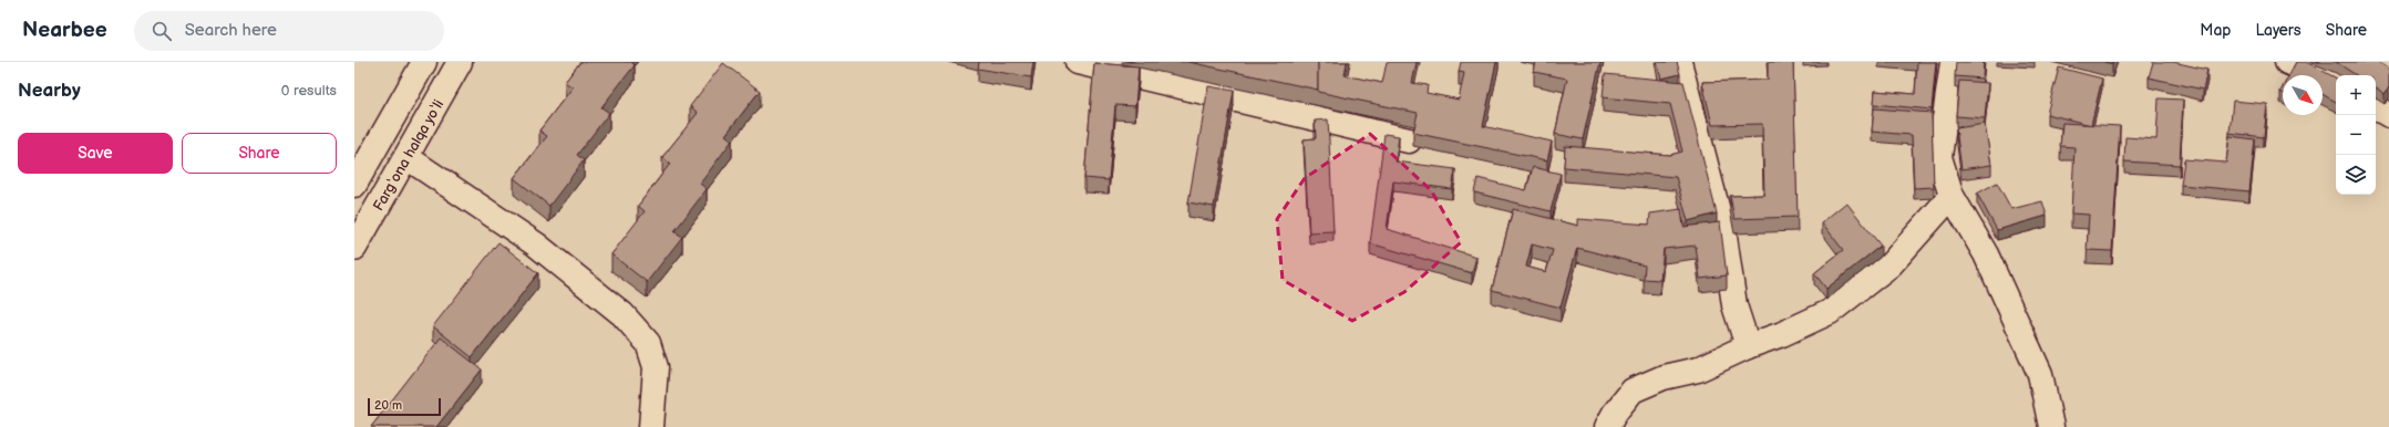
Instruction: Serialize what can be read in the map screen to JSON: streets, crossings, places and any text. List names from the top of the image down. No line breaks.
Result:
{"streets":{"main road":["Farg‘ona halqa yo‘li"]},"scale_bar":"20 m","north":"bottom right","page":{"header":"Nearbee","search":"Search here","nav":["Map","Layers","Share"],"heading":["Nearby","0 results"],"map_buttons":["+","−"],"buttons":["Save","Share"],"scale":"20 m"}}
